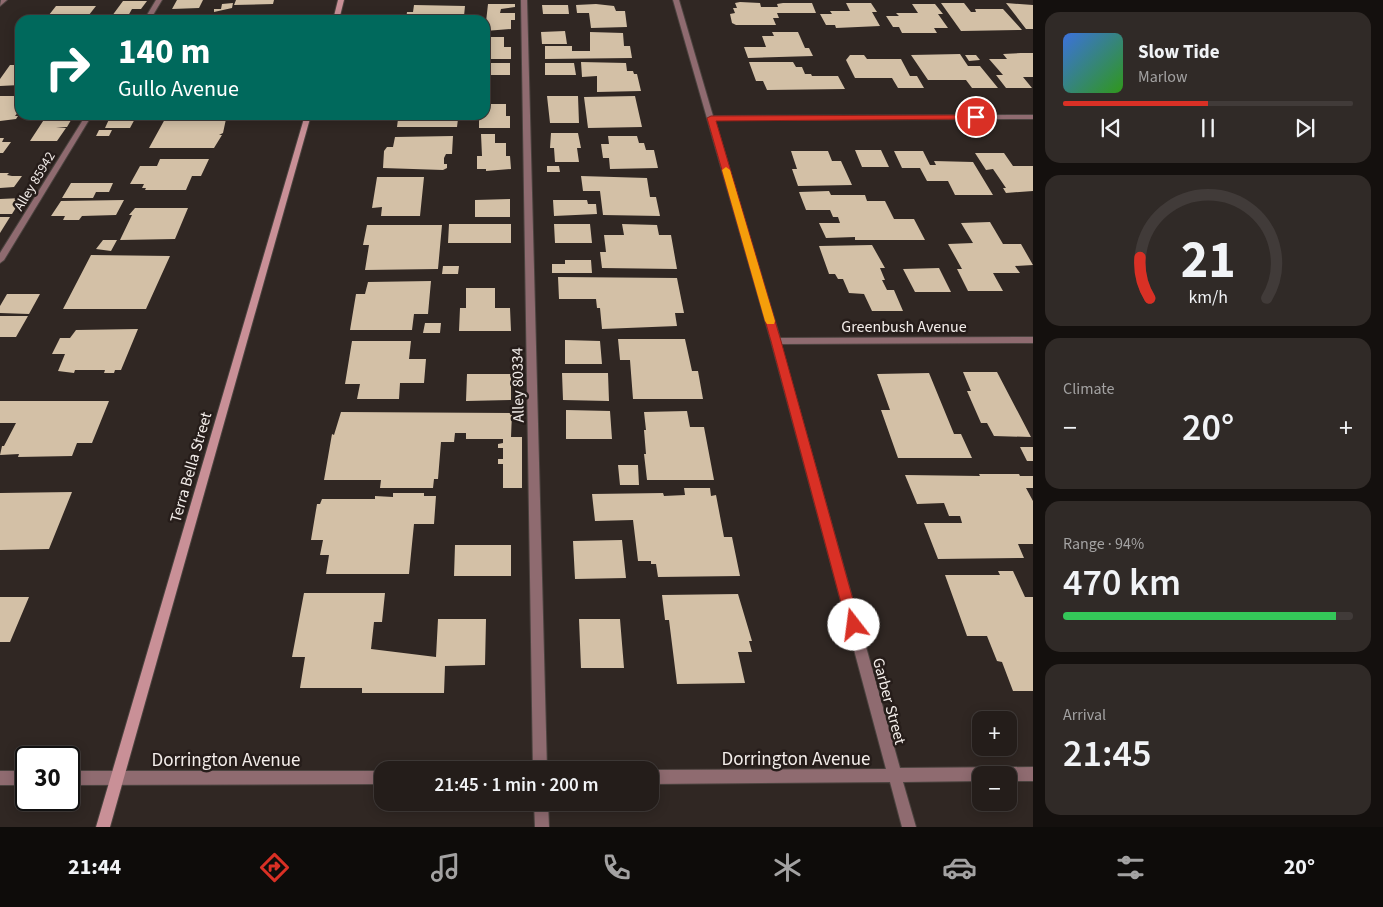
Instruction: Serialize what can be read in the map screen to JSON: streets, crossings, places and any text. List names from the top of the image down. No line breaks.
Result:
{"streets":{"main road":["Terra Bella Street"],"street":["Alley 85942","Greenbush Avenue","Alley 80334","Garber Street","Dorrington Avenue"]},"crossings":[["Greenbush Avenue","Garber Street"],["Terra Bella Street","Dorrington Avenue"],["Garber Street","Dorrington Avenue"]],"page":{"turn":["140 m","Gullo Avenue"],"song":["Slow Tide","Marlow"],"tile":["Climate",["Range · 94%","470 km"],["Arrival","21:45"]],"heat":["−","20°","+"],"map_buttons":["+","−"],"limit":"30","trip":"21:45 · 1 min · 200 m","tabs":["21:44","20°"],"gauge":["21","km/h"]}}
